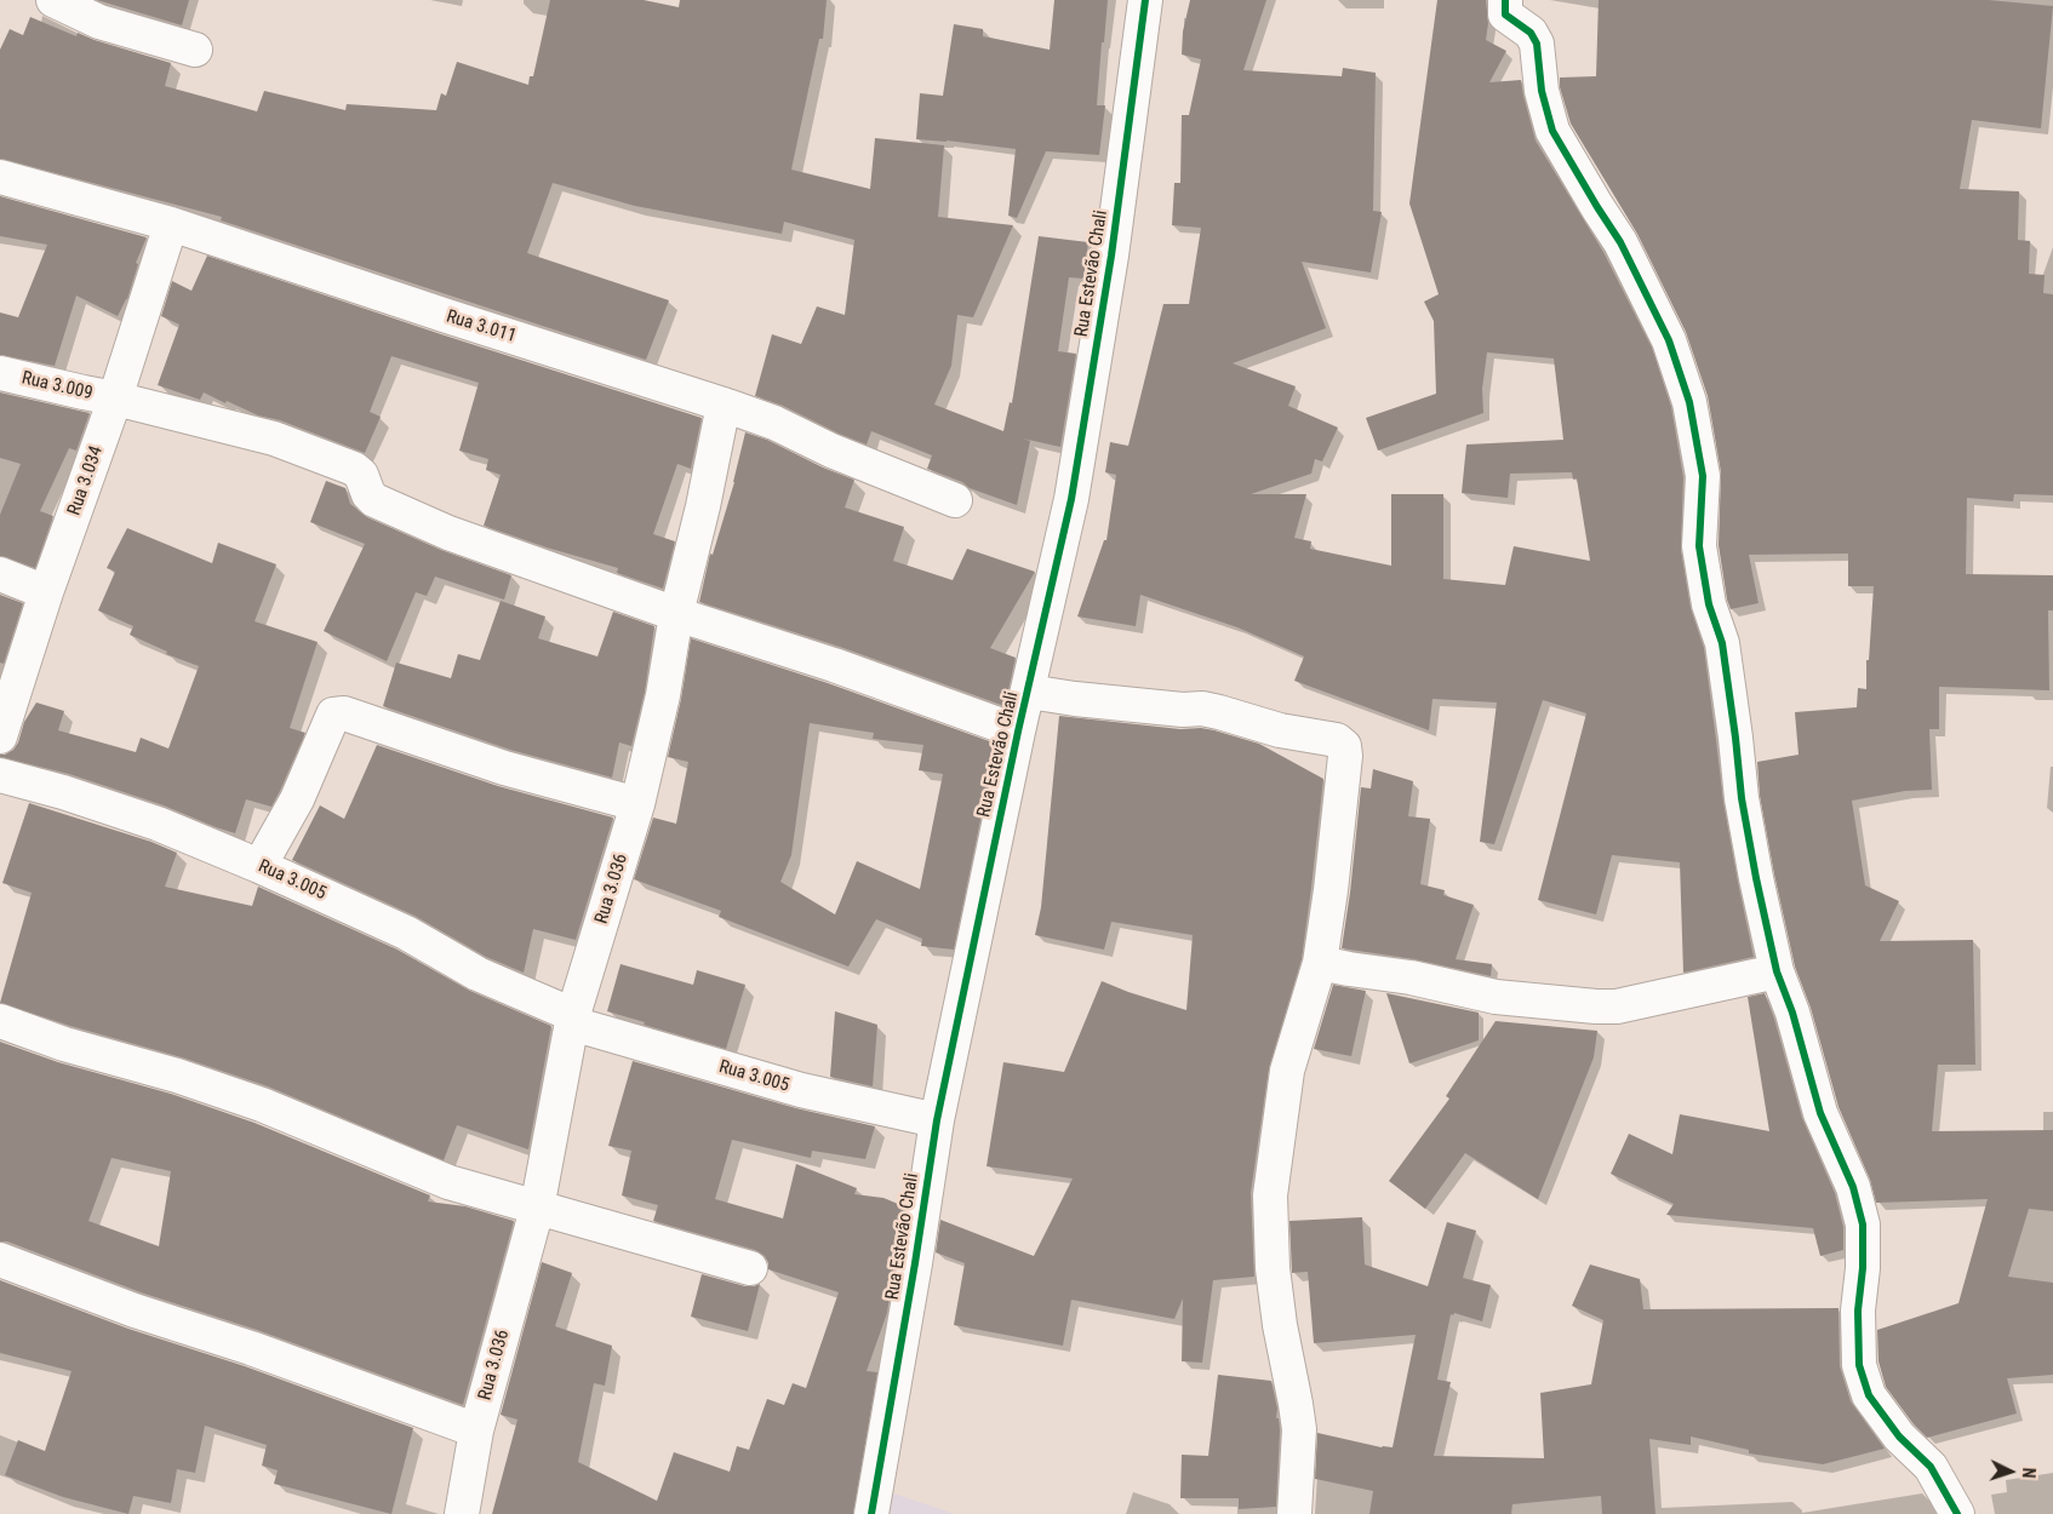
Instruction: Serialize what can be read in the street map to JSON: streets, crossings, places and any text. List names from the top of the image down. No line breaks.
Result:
{"streets":{"street":["Rua Estevão Chali","Rua 3.011","Rua 3.009","Rua 3.034","Rua 3.005","Rua 3.036"]},"crossings":[["Rua Estevão Chali","Rua 3.005"],["Rua 3.011","Rua 3.034"],["Rua 3.011","Rua 3.036"],["Rua 3.009","Rua 3.034"],["Rua 3.009","Rua 3.036"],["Rua 3.005","Rua 3.036"]],"north":"right"}
